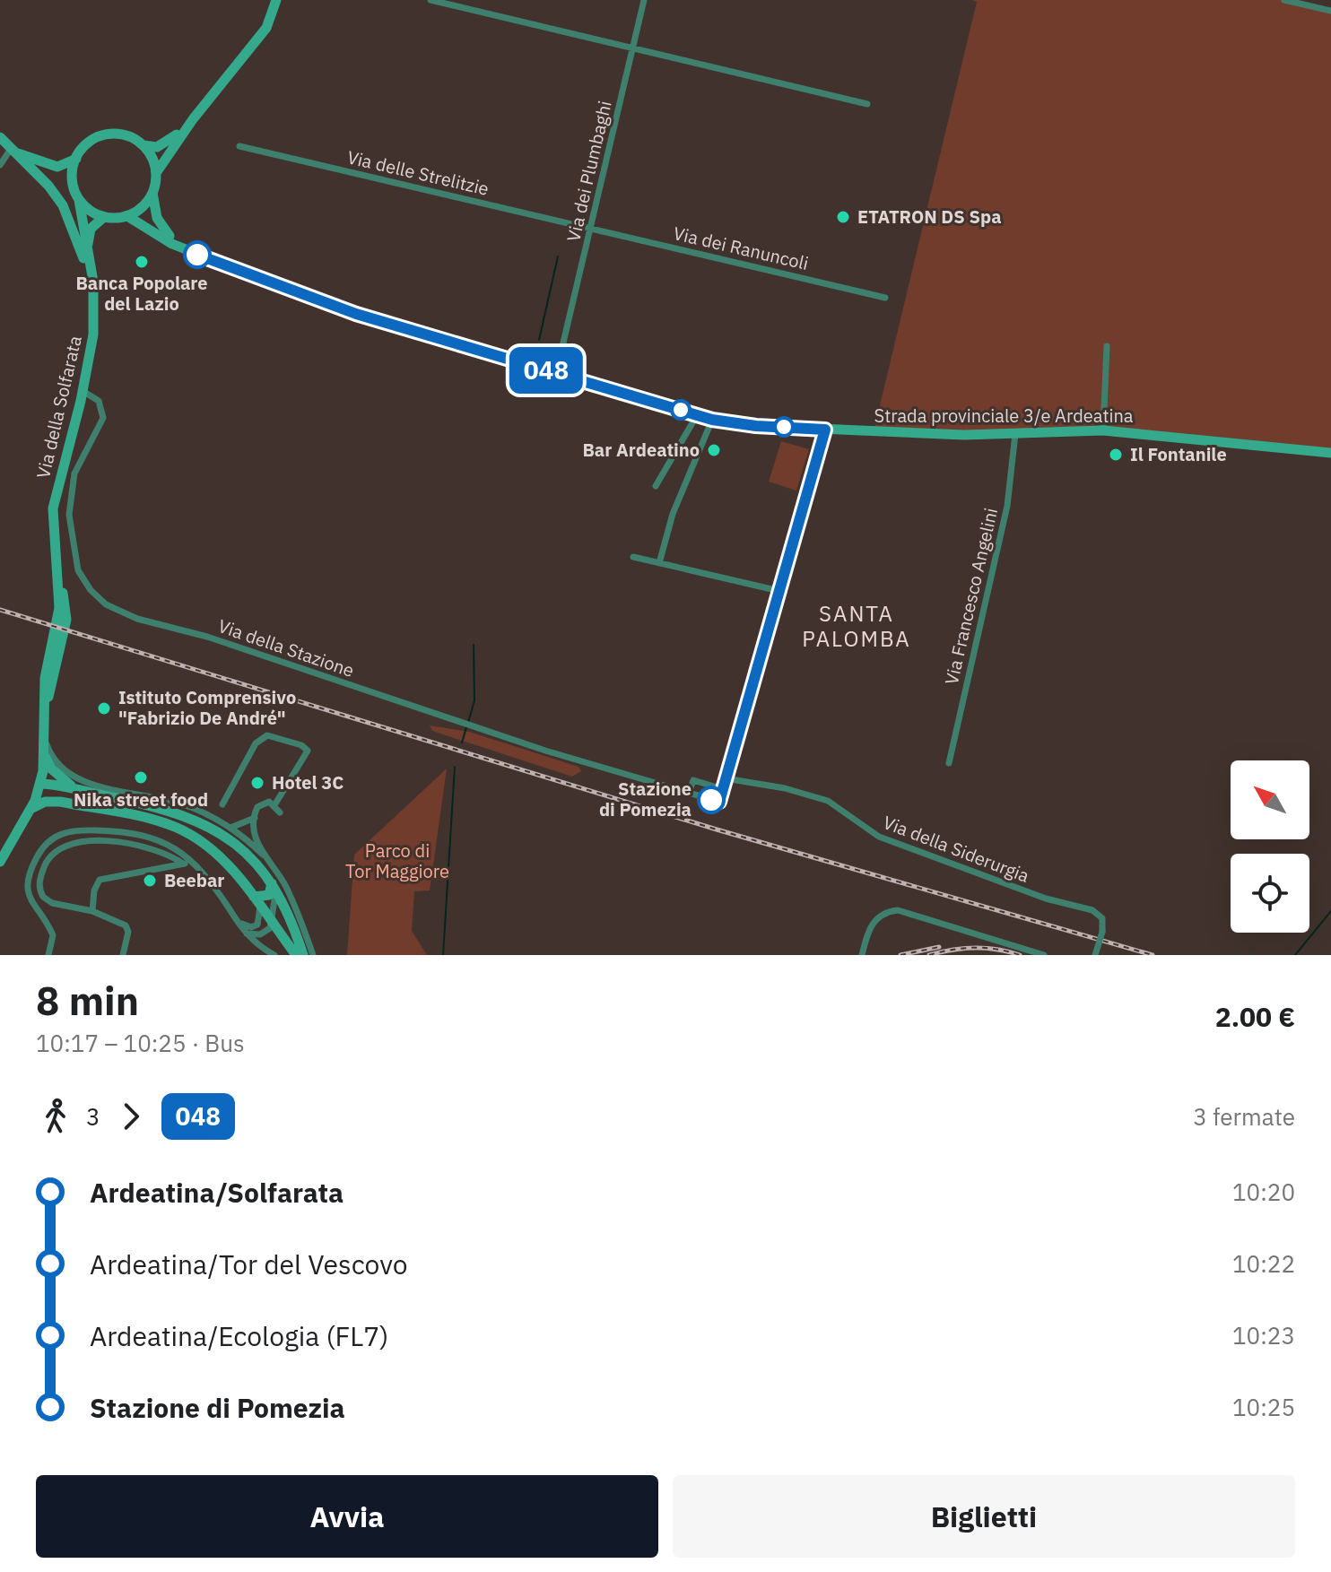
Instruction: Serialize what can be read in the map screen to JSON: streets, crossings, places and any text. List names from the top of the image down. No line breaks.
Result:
{"streets":{"main road":["Via della Solfarata","Strada provinciale 3/e Ardeatina"],"street":["Via dei Plumbaghi","Via delle Strelitzie","Via dei Ranuncoli","Via Francesco Angelini","Via della Stazione","Via della Siderurgia"]},"crossings":[["Via dei Plumbaghi","Via delle Strelitzie"],["Via dei Plumbaghi","Via dei Ranuncoli"],["Via dei Plumbaghi","Strada provinciale 3/e Ardeatina"],["Via delle Strelitzie","Via dei Ranuncoli"],["Via della Solfarata","Via della Stazione"],["Strada provinciale 3/e Ardeatina","Via Francesco Angelini"]],"districts":["SANTA PALOMBA"],"parks":["Parco di Tor Maggiore"],"places":["ETATRON DS Spa","Banca Popolare del Lazio","Bar Ardeatino","Il Fontanile","Istituto Comprensivo \"Fabrizio De André\"","Nika street food","Hotel 3C","Stazione di Pomezia","Beebar"],"lines":["bus line 048"],"north":"top left","page":{"on_map":"048","heading":["8 min","10:17 – 10:25 · Bus","2.00 €"],"legs":["3","048","3 fermate"],"list":[{"name":"Ardeatina/Solfarata","value":"10:20"},{"name":"Ardeatina/Tor del Vescovo","value":"10:22"},{"name":"Ardeatina/Ecologia (FL7)","value":"10:23"},{"name":"Stazione di Pomezia","value":"10:25"}],"buttons":["Avvia","Biglietti"]}}
